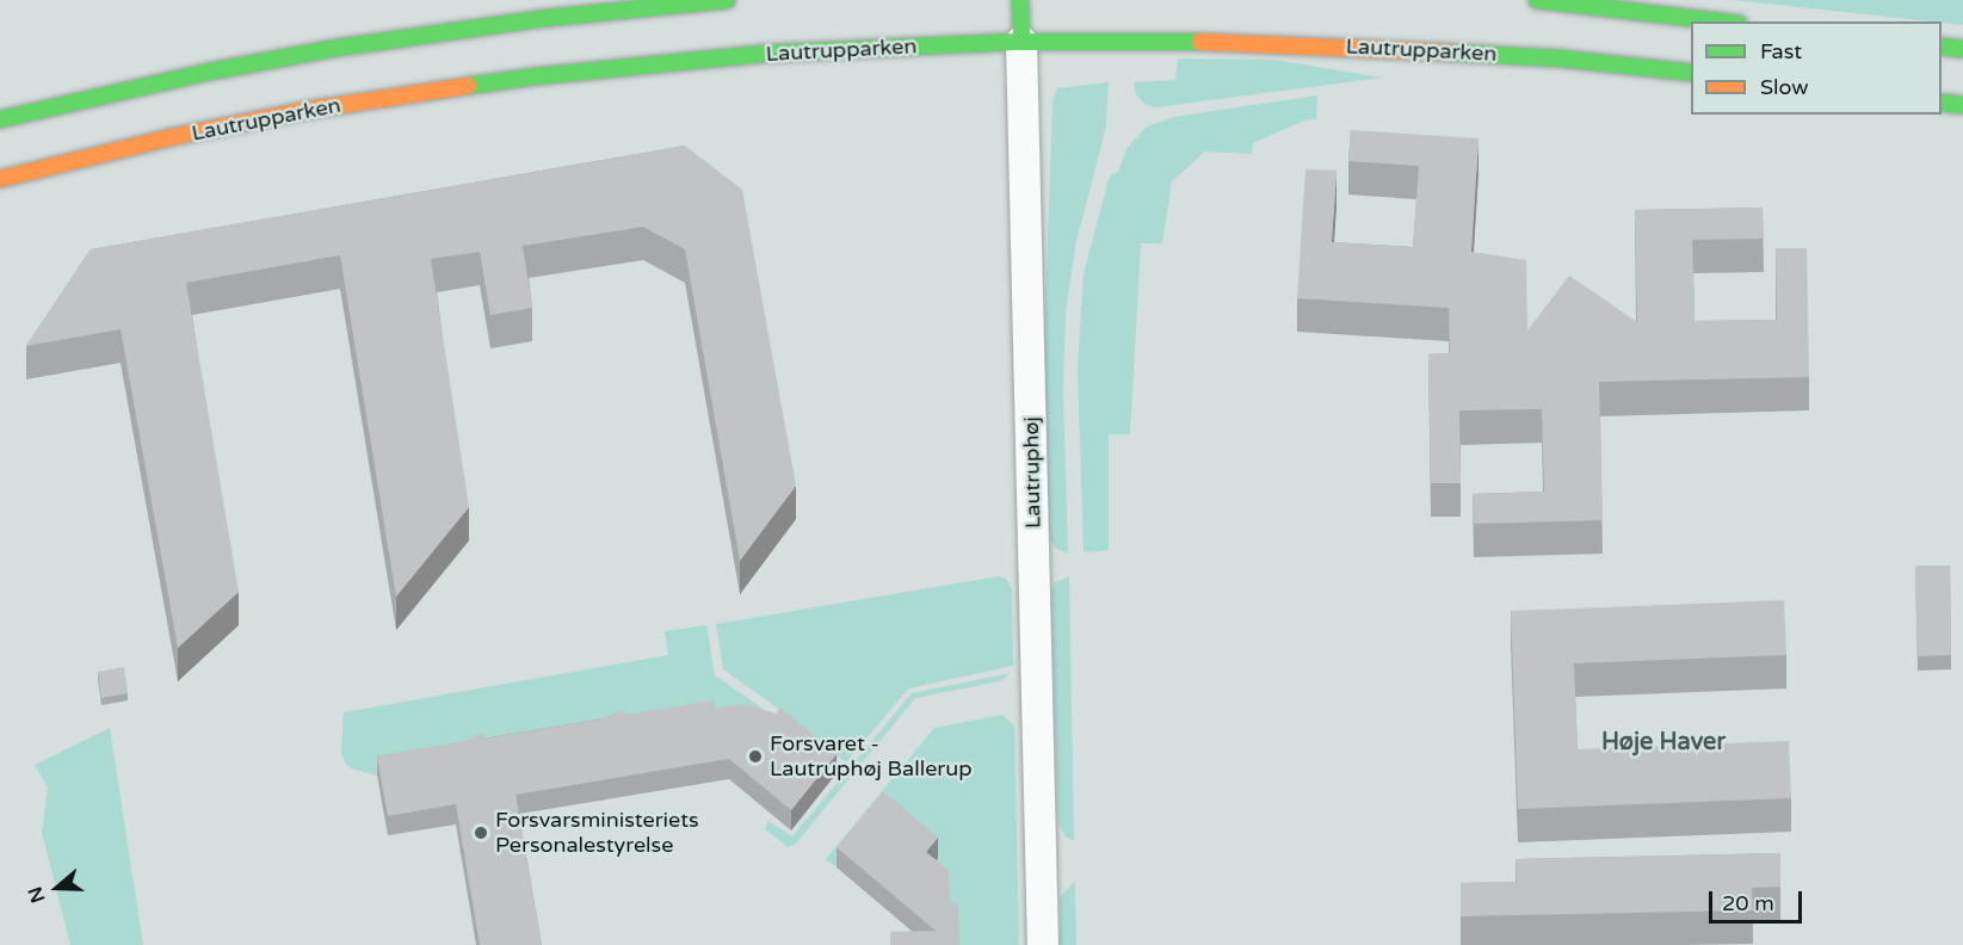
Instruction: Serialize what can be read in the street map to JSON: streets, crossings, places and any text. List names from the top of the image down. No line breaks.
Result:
{"streets":{"street":["Lautrupparken","Lautruphøj"]},"crossings":[["Lautrupparken","Lautruphøj"]],"districts":["Høje Haver"],"places":["Forsvaret - Lautruphøj Ballerup","Forsvarsministeriets Personalestyrelse"],"legend":["Fast","Slow"],"scale_bar":"20 m","north":"left"}
